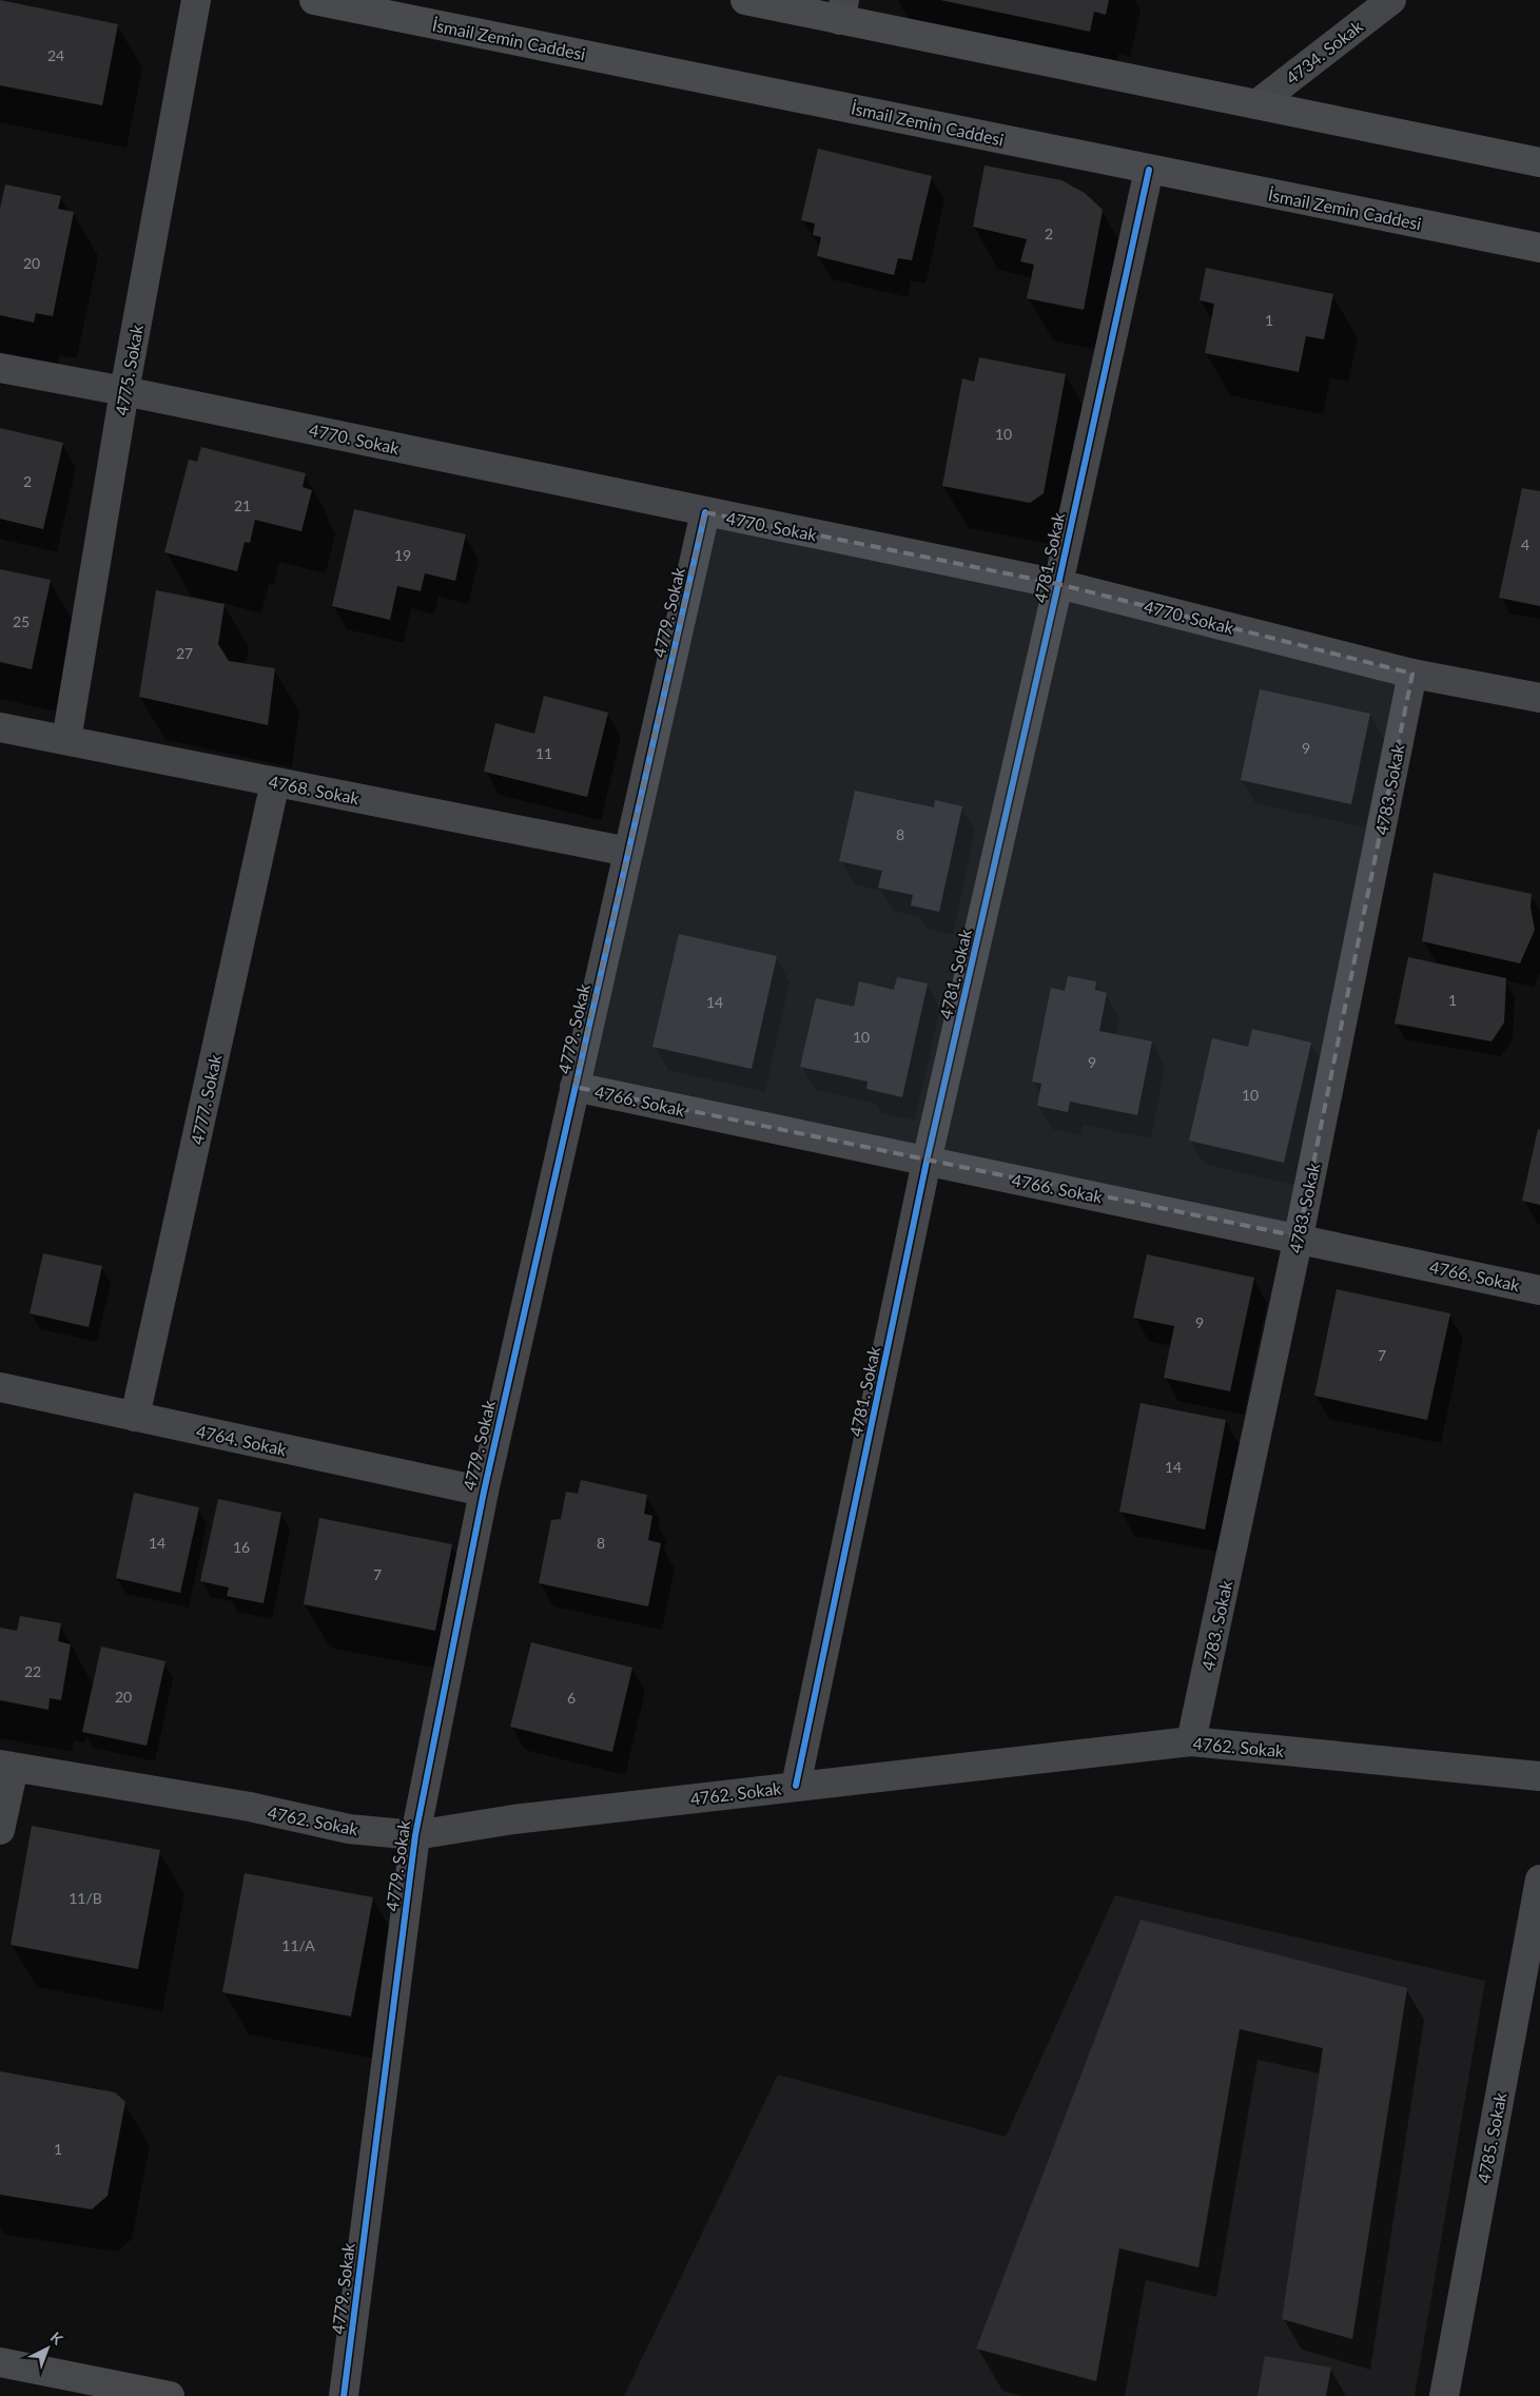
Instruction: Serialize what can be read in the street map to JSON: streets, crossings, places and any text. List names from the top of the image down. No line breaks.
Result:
{"streets":{"main road":["İsmail Zemin Caddesi"],"street":["4734. Sokak","4775. Sokak","4770. Sokak","4781. Sokak","4779. Sokak","4768. Sokak","4783. Sokak","4777. Sokak","4766. Sokak","4764. Sokak","4762. Sokak","4785. Sokak"]},"crossings":[["İsmail Zemin Caddesi","4781. Sokak"],["4775. Sokak","4770. Sokak"],["4775. Sokak","4768. Sokak"],["4770. Sokak","4781. Sokak"],["4770. Sokak","4779. Sokak"],["4770. Sokak","4783. Sokak"],["4781. Sokak","4766. Sokak"],["4781. Sokak","4762. Sokak"],["4779. Sokak","4768. Sokak"],["4779. Sokak","4766. Sokak"],["4779. Sokak","4764. Sokak"],["4779. Sokak","4762. Sokak"],["4768. Sokak","4777. Sokak"],["4783. Sokak","4766. Sokak"],["4783. Sokak","4762. Sokak"],["4777. Sokak","4764. Sokak"]],"house_numbers":["24","2","20","1","10","2","21","4","19","25","27","9","11","8","1","14","10","9","10","9","7","14","14","8","16","7","22","20","6","11/B","11/A","1"],"north":"top right"}
